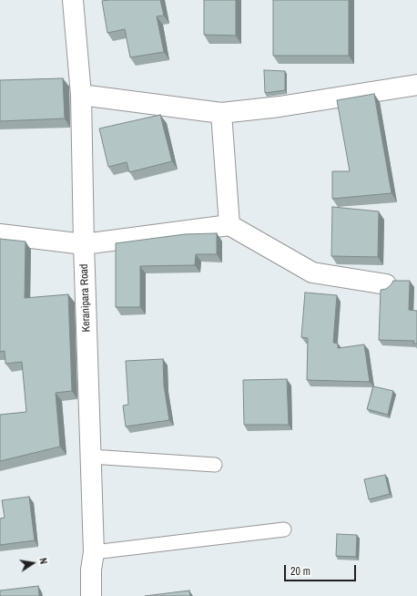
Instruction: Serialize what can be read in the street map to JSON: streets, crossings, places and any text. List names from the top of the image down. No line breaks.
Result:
{"streets":{"street":["Keranipara Road"]},"scale_bar":"20 m","north":"right"}
